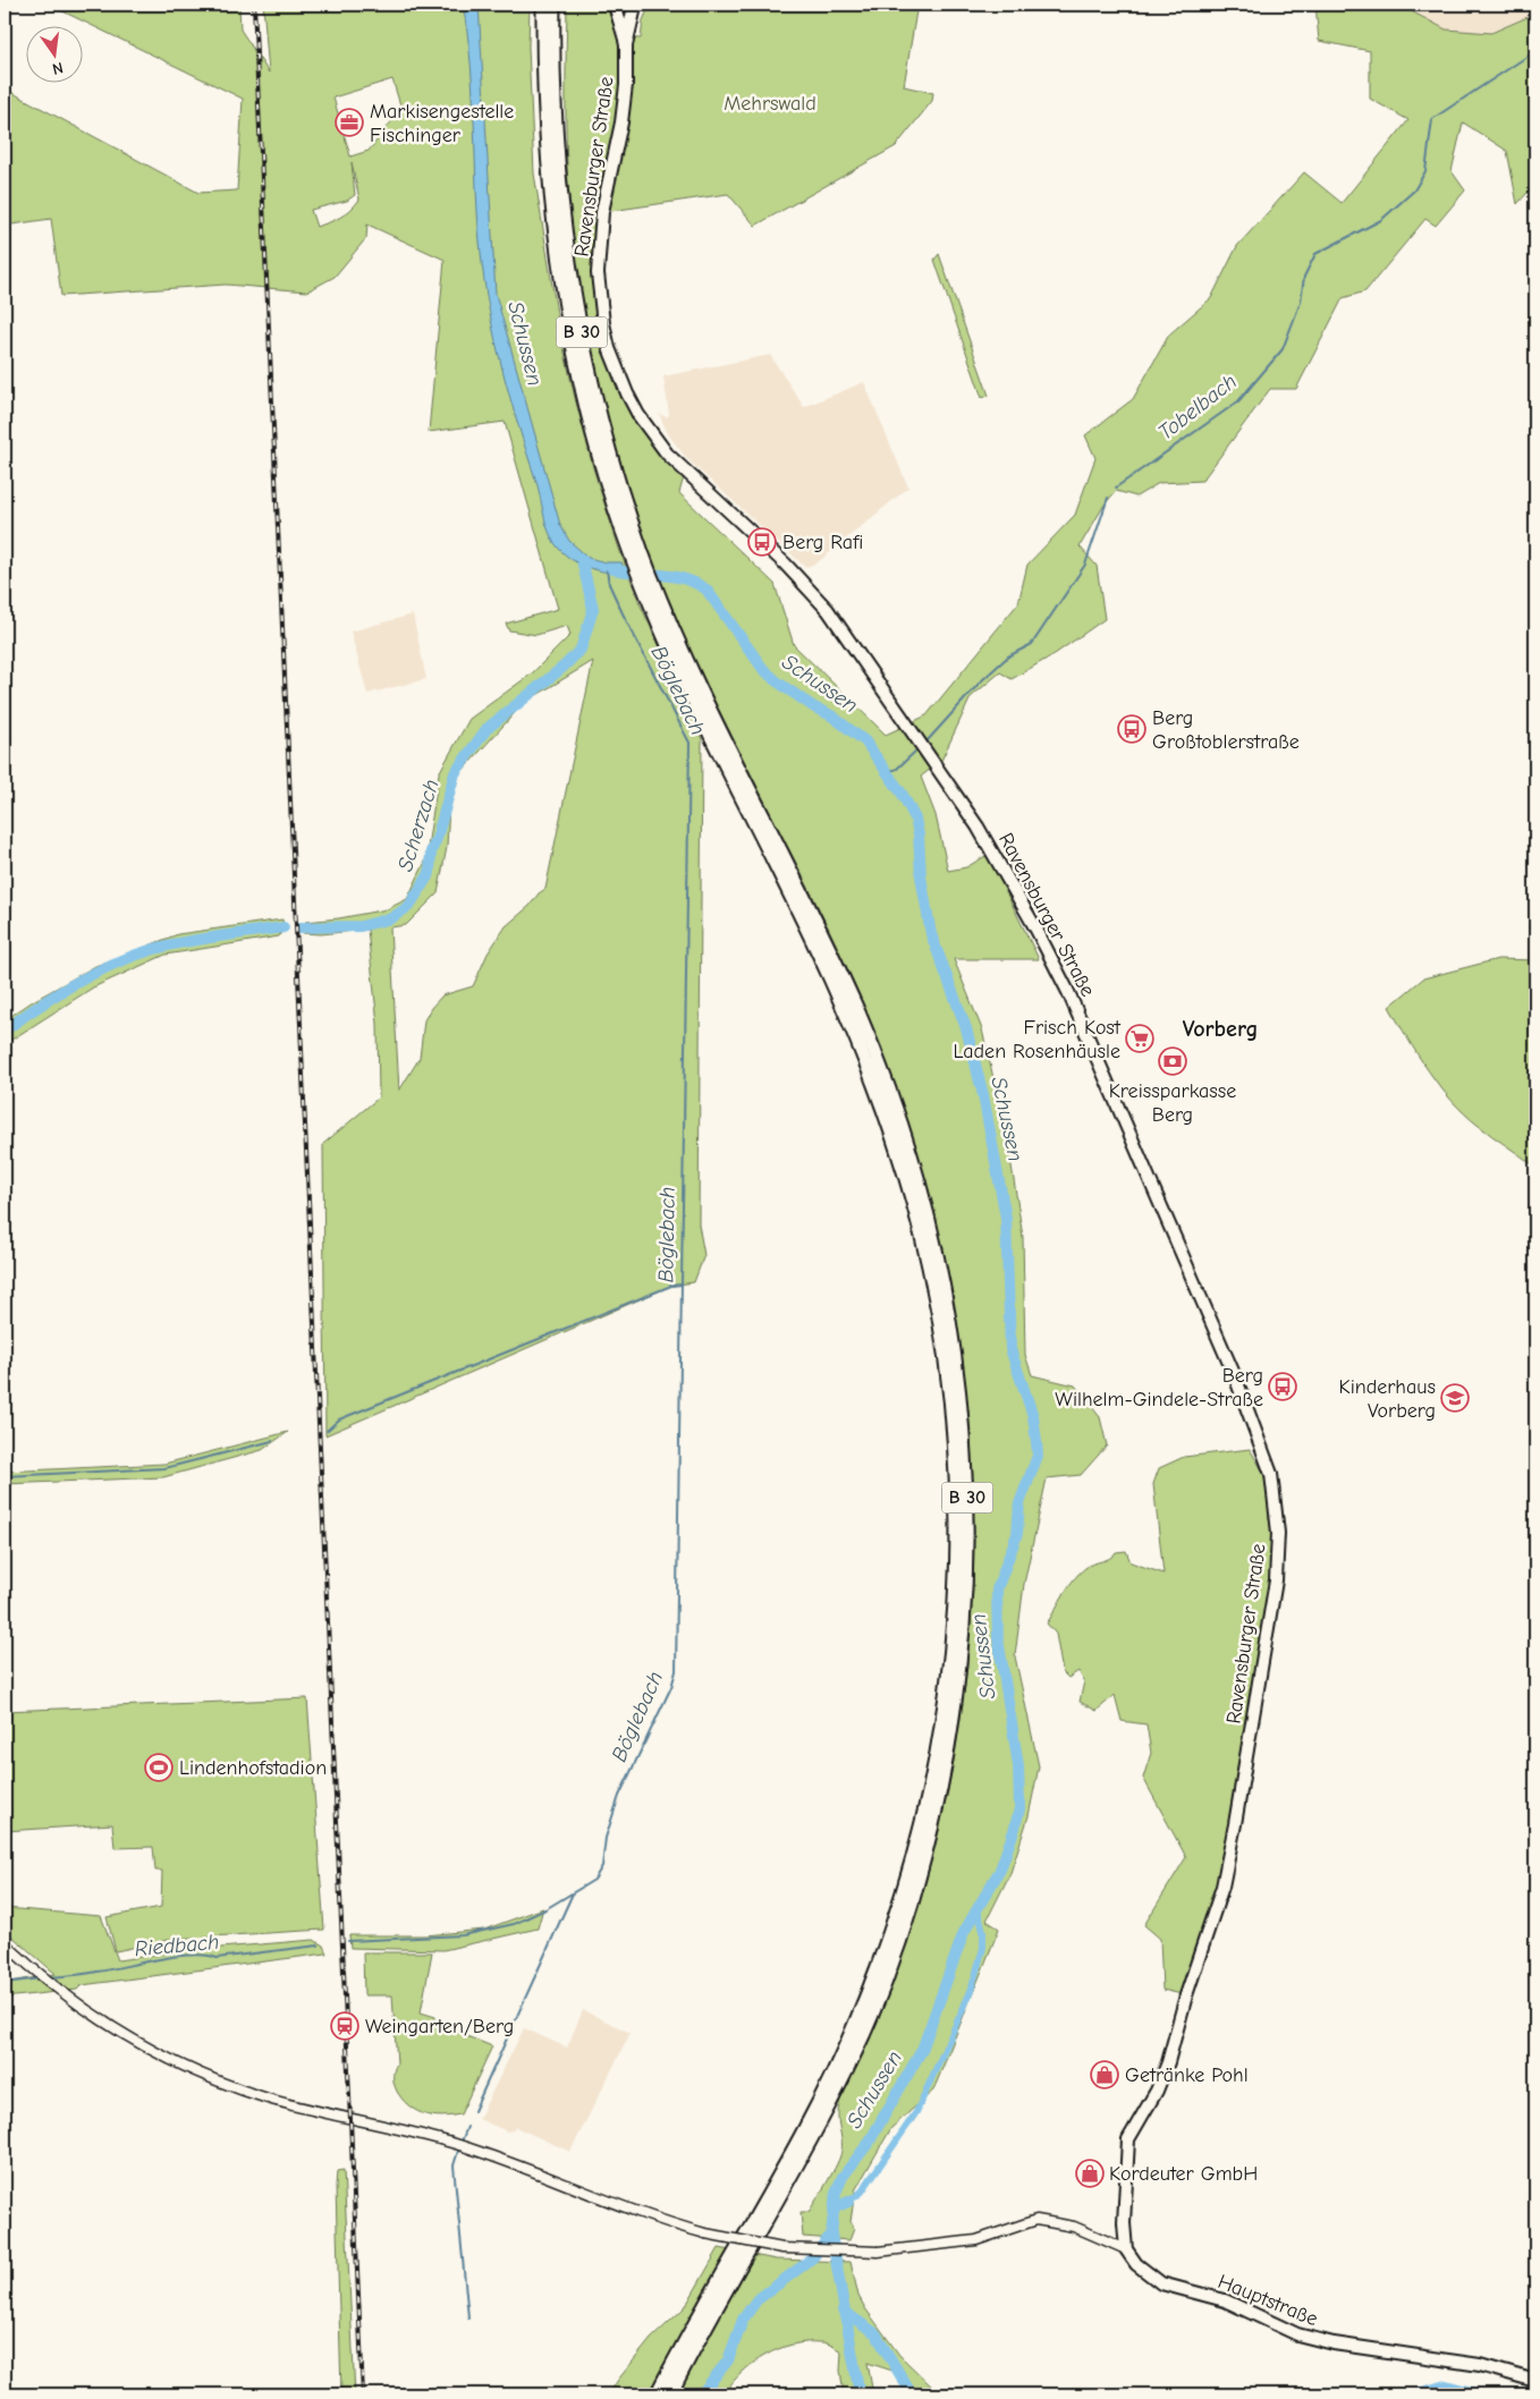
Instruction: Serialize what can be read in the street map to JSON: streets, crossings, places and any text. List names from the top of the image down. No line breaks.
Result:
{"streets":{"highway":["B 30"],"main road":["Ravensburger Straße","Hauptstraße"]},"crossings":[["Ravensburger Straße","Hauptstraße"]],"districts":["Vorberg"],"water":["Schussen","Tobelbach","Böglebach","Scherzach","Riedbach"],"parks":["Mehrswald"],"places":{"office":["Markisengestelle Fischinger"],"bus stop":["Berg Rafi","Berg Großtoblerstraße","Berg Wilhelm-Gindele-Straße"],"supermarket":["Frisch Kost Laden Rosenhäusle"],"bank":["Kreissparkasse Berg"],"school or university":["Kinderhaus Vorberg"],"sports":["Lindenhofstadion"],"station":["Weingarten/Berg"],"shop":["Getränke Pohl","Kordeuter GmbH"]},"north":"bottom"}
